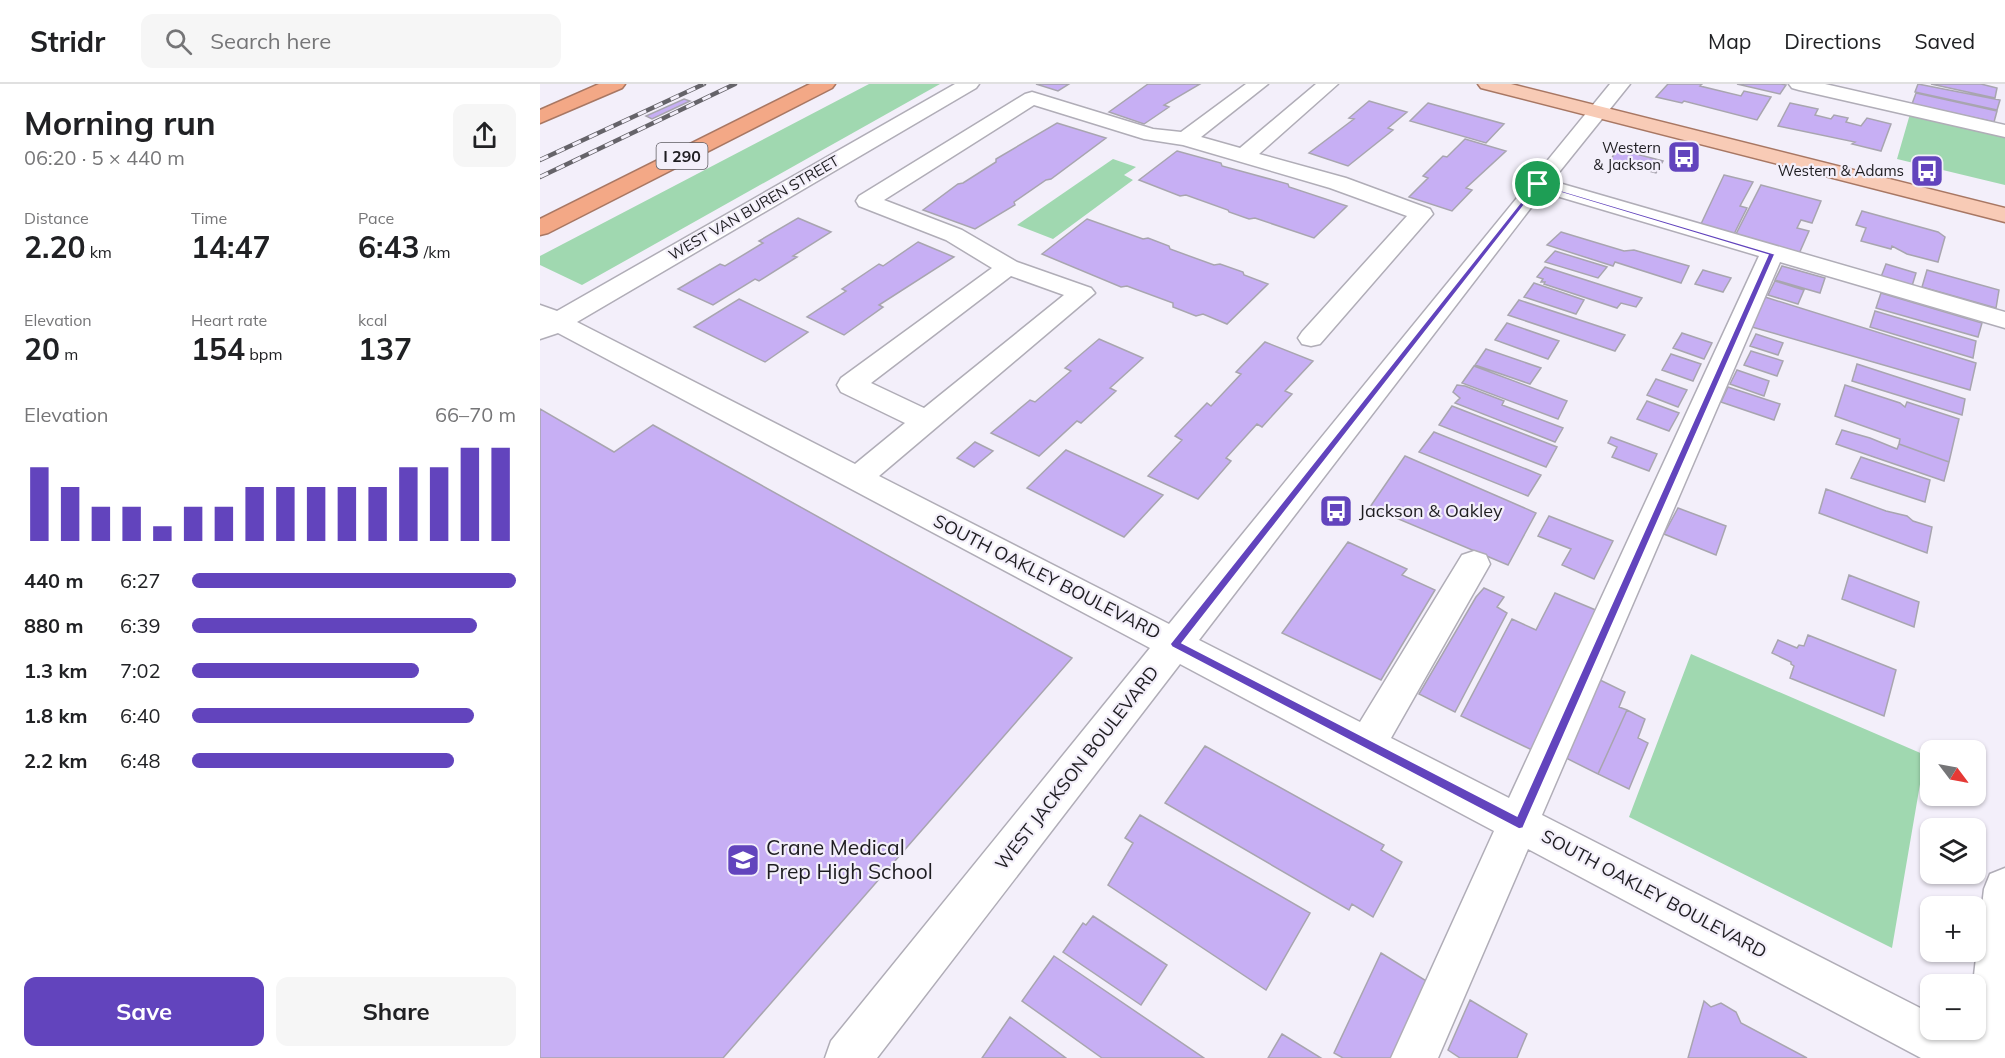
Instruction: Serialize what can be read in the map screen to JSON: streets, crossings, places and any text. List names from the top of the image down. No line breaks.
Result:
{"streets":{"highway":["I 290"],"street":["WEST VAN BUREN STREET","SOUTH OAKLEY BOULEVARD","WEST JACKSON BOULEVARD"]},"crossings":[["WEST VAN BUREN STREET","SOUTH OAKLEY BOULEVARD"],["SOUTH OAKLEY BOULEVARD","WEST JACKSON BOULEVARD"]],"places":{"bus stop":["Western & Jackson","Western & Adams","Jackson & Oakley"],"school or university":["Crane Medical Prep High School"]},"north":"bottom right","page":{"header":"Stridr","search":"Search here","nav":["Map","Directions","Saved"],"heading":["Morning run","06:20 · 5 × 440 m"],"stats":[["Distance","2.20 km"],["Time","14:47"],["Pace","6:43 /km"],["Elevation","20 m"],["Heart rate","154 bpm"],["kcal","137"]],"chart":["Elevation","66–70 m"],"list":[{"name":"440 m","note":"6:27"},{"name":"880 m","note":"6:39"},{"name":"1.3 km","note":"7:02"},{"name":"1.8 km","note":"6:40"},{"name":"2.2 km","note":"6:48"}],"map_buttons":["+","−"],"buttons":["Save","Share"]}}
